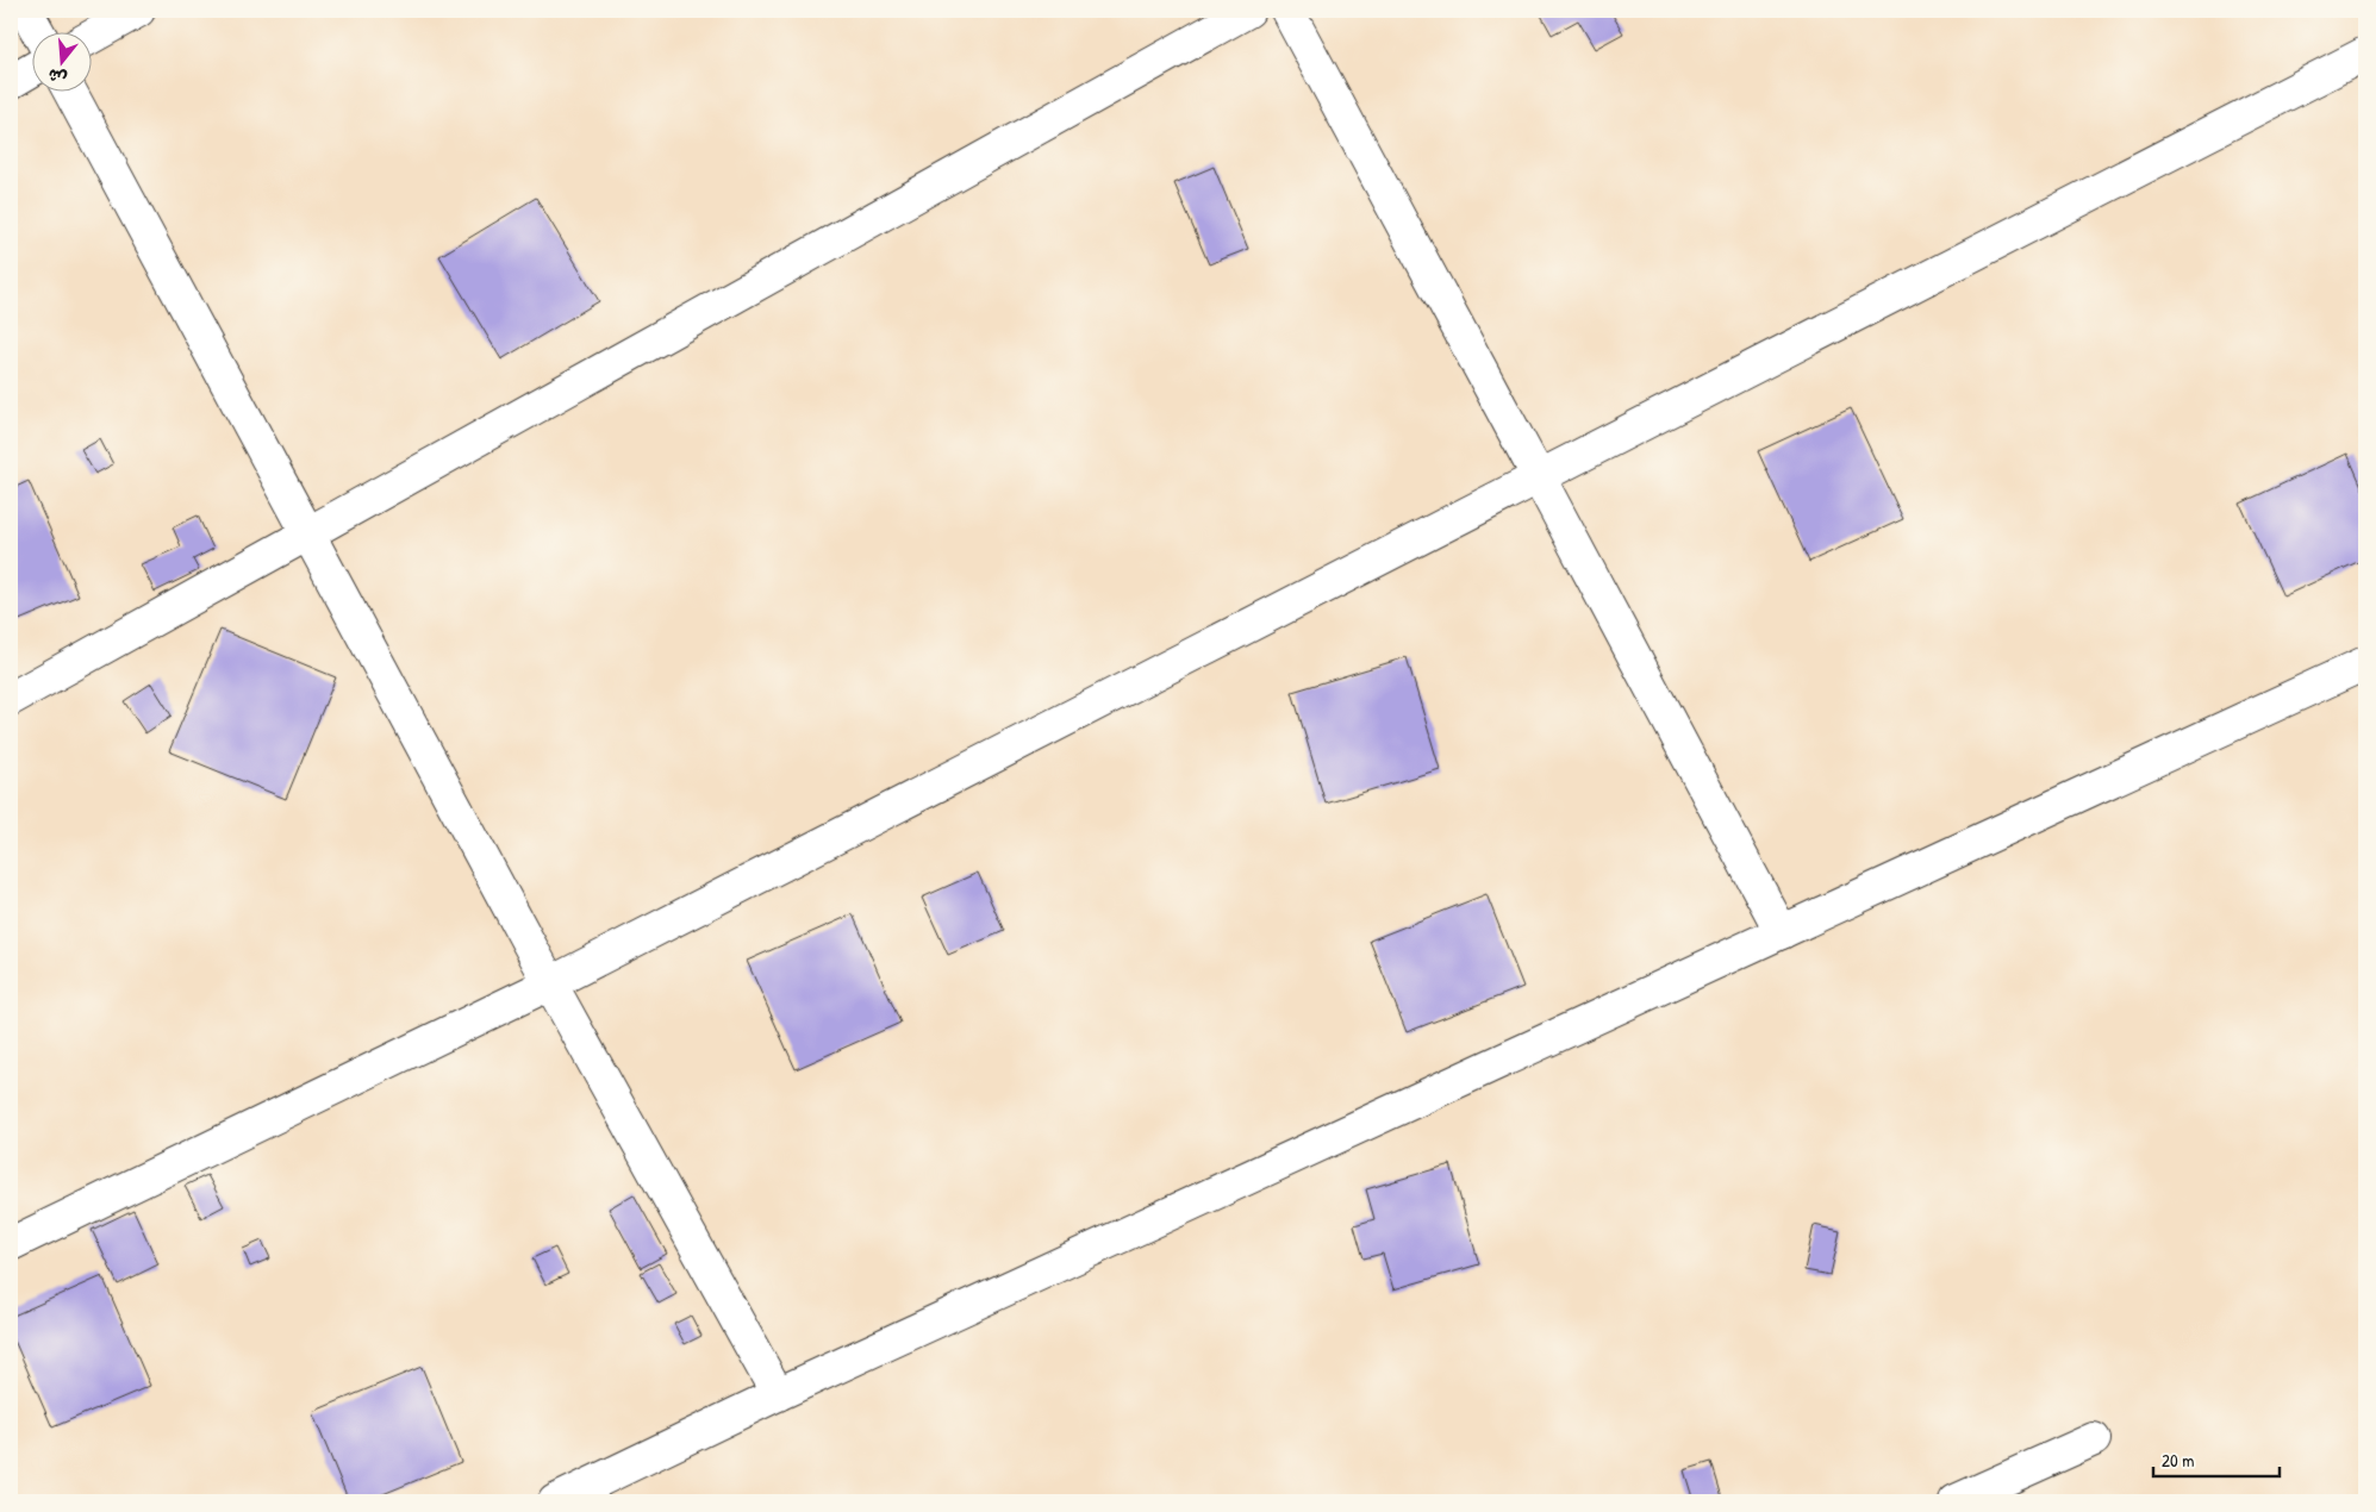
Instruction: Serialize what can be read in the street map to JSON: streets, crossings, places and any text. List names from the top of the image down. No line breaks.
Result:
{"scale_bar":"20 m","north":"bottom"}
